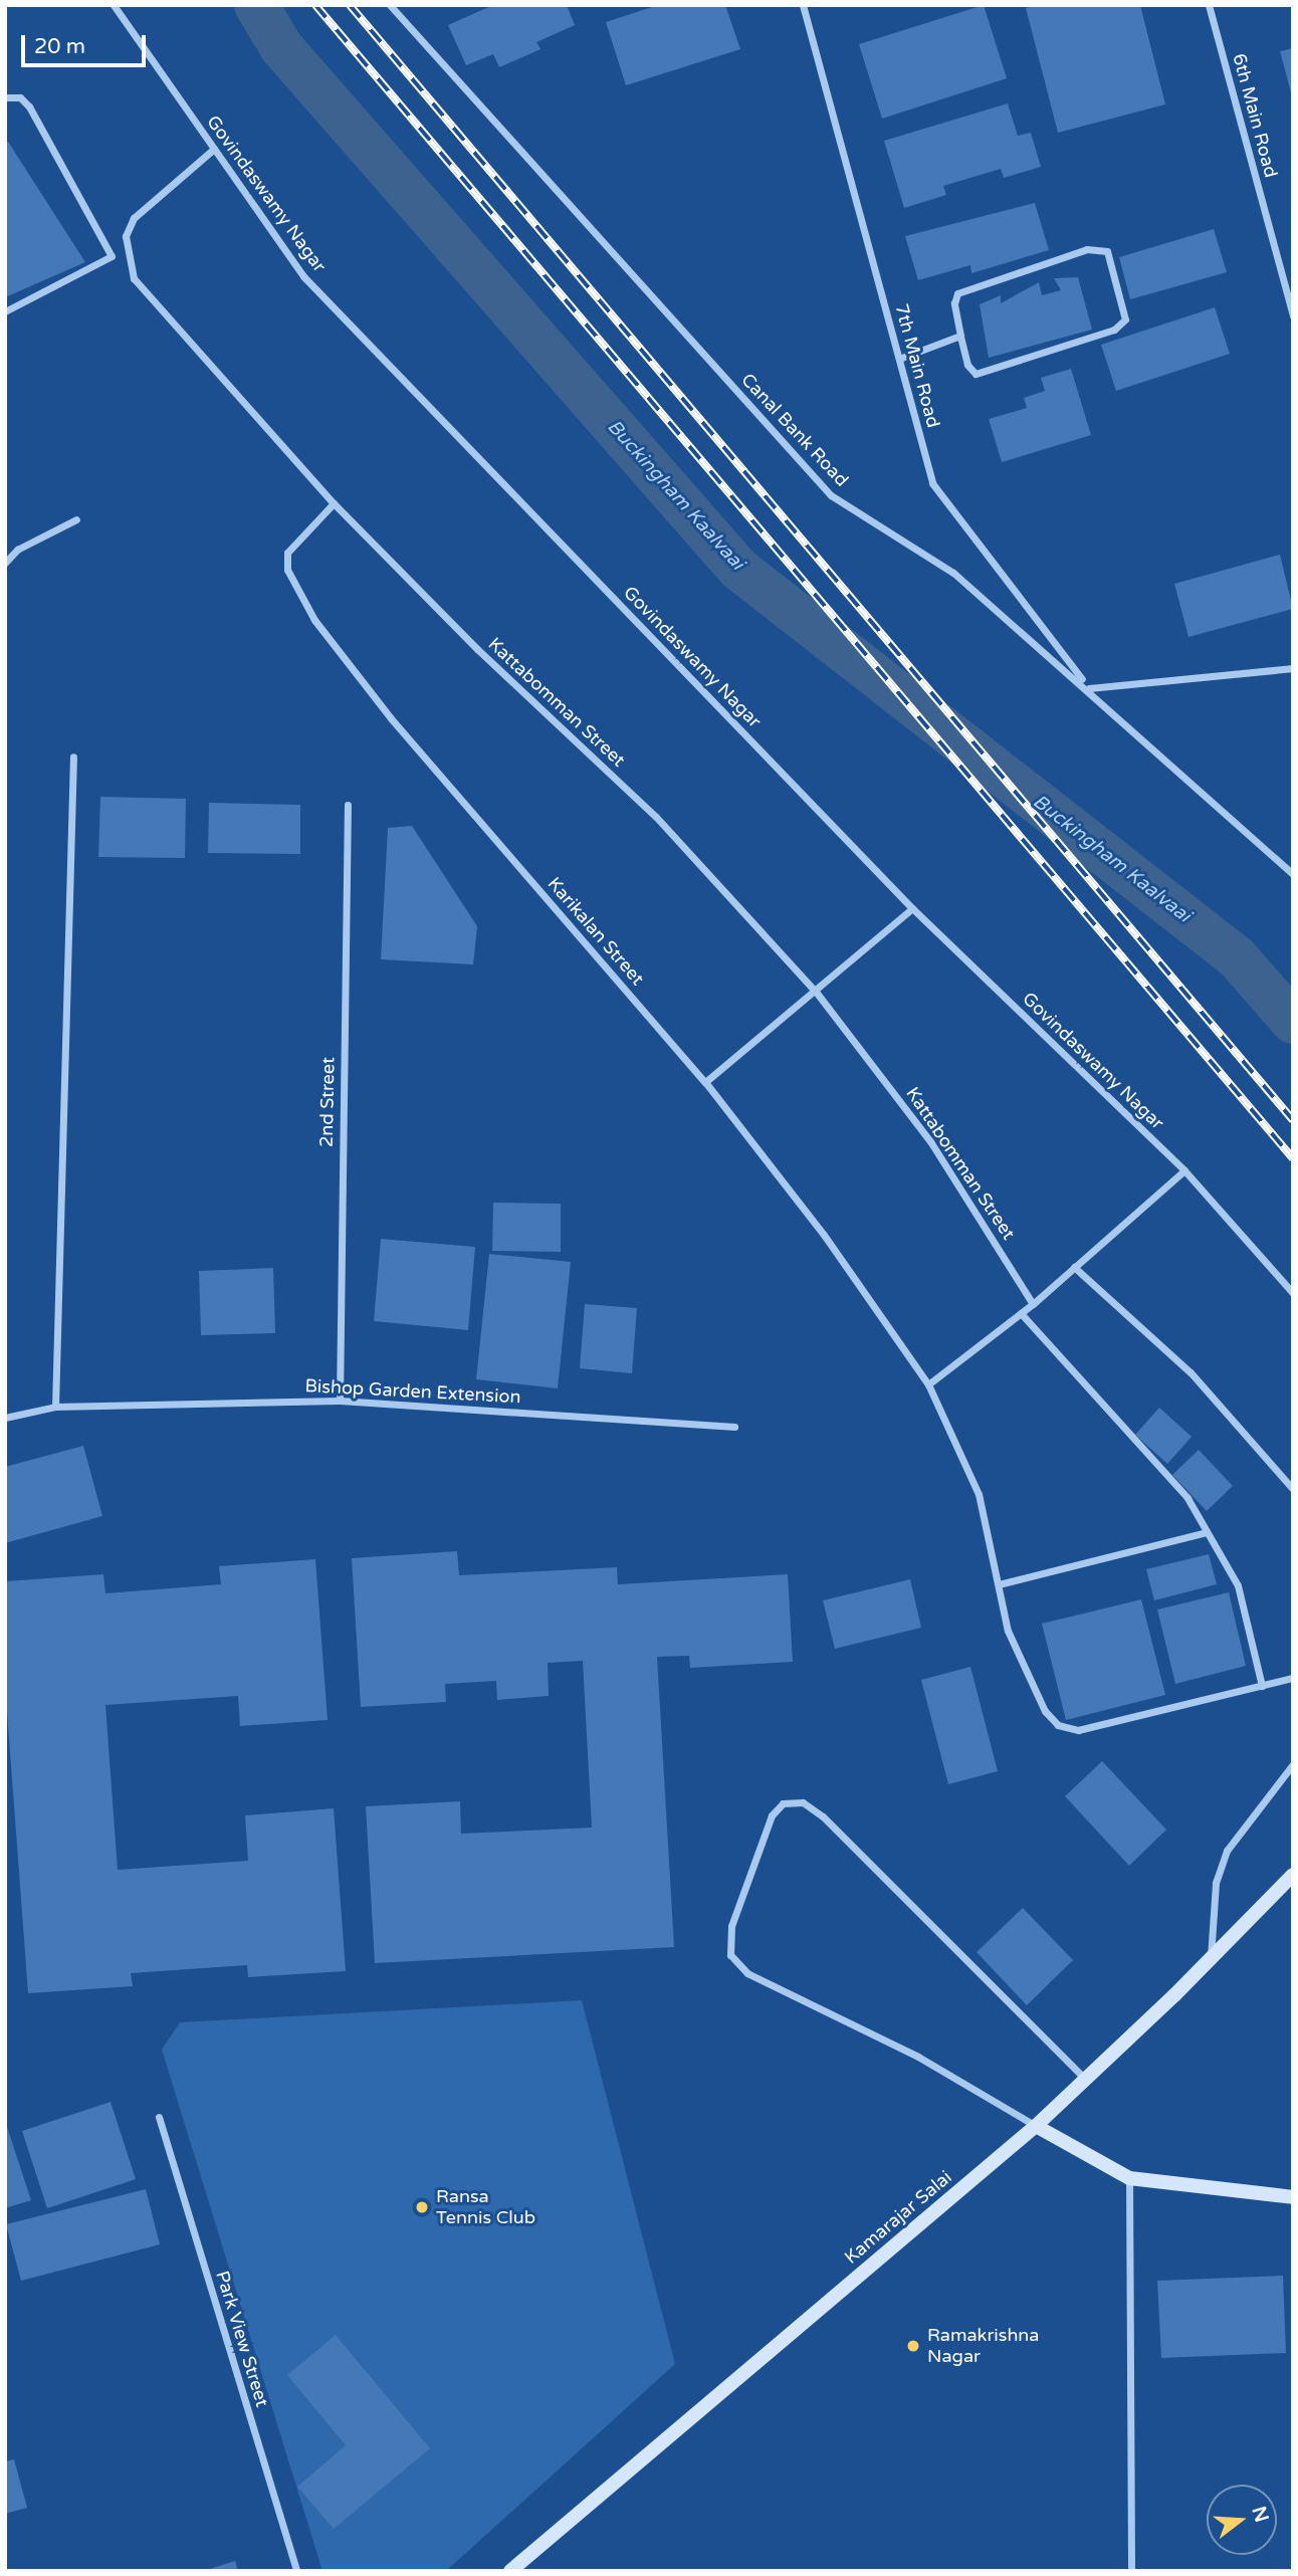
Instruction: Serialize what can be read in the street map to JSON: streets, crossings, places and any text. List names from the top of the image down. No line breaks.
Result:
{"streets":{"street":["6th Main Road","Govindaswamy Nagar","7th Main Road","Canal Bank Road","Kattabomman Street","Karikalan Street","2nd Street","Bishop Garden Extension","Kamarajar Salai","Park View Street"]},"crossings":[["Govindaswamy Nagar","Kattabomman Street"],["7th Main Road","Canal Bank Road"],["Kattabomman Street","Karikalan Street"],["2nd Street","Bishop Garden Extension"]],"water":["Buckingham Kaalvaai"],"places":["Ransa Tennis Club","Ramakrishna Nagar"],"scale_bar":"20 m","north":"right"}
